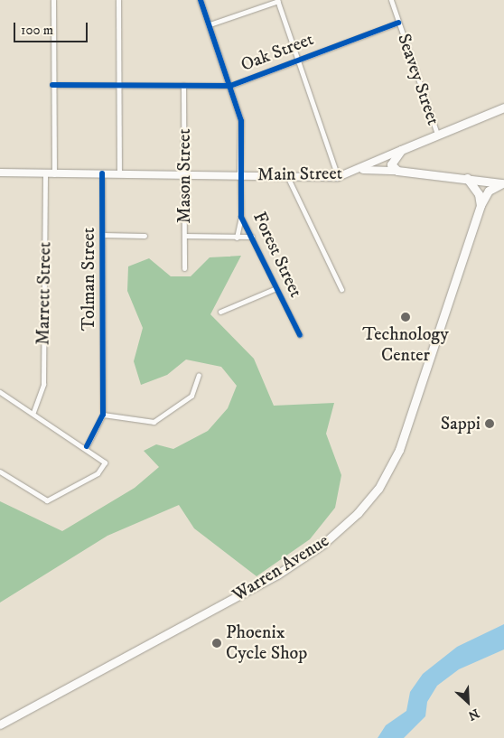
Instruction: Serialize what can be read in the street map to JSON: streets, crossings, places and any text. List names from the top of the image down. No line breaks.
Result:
{"streets":{"main road":["Main Street","Warren Avenue"],"street":["Oak Street","Seavey Street","Mason Street","Forest Street","Tolman Street","Marrett Street"]},"crossings":[["Oak Street","Seavey Street"],["Oak Street","Mason Street"],["Oak Street","Forest Street"],["Seavey Street","Main Street"],["Main Street","Mason Street"],["Main Street","Forest Street"],["Main Street","Tolman Street"],["Main Street","Marrett Street"]],"places":["Technology Center","Sappi","Phoenix Cycle Shop"],"scale_bar":"100 m","north":"bottom right"}
